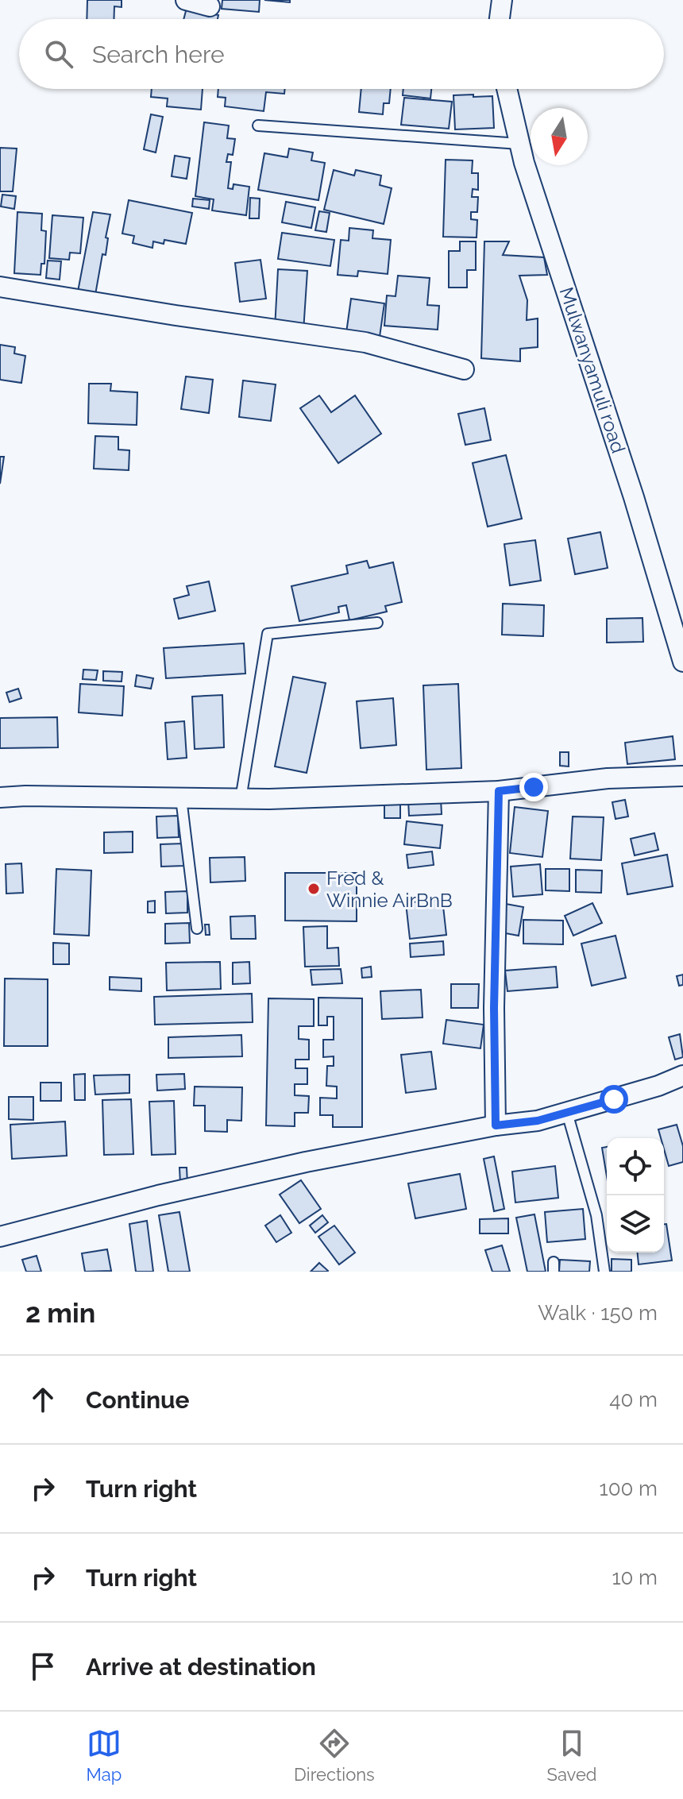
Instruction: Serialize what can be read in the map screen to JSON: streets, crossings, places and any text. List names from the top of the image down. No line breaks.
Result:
{"streets":{"street":["Mulwanyamuli road"]},"places":["Fred & Winnie AirBnB"],"north":"bottom","page":{"search":"Search here","heading":["2 min","Walk · 150 m"],"list":[["Continue","40 m"],["Turn right","100 m"],["Turn right","10 m"],"Arrive at destination"],"nav":["Map","Directions","Saved"]}}
